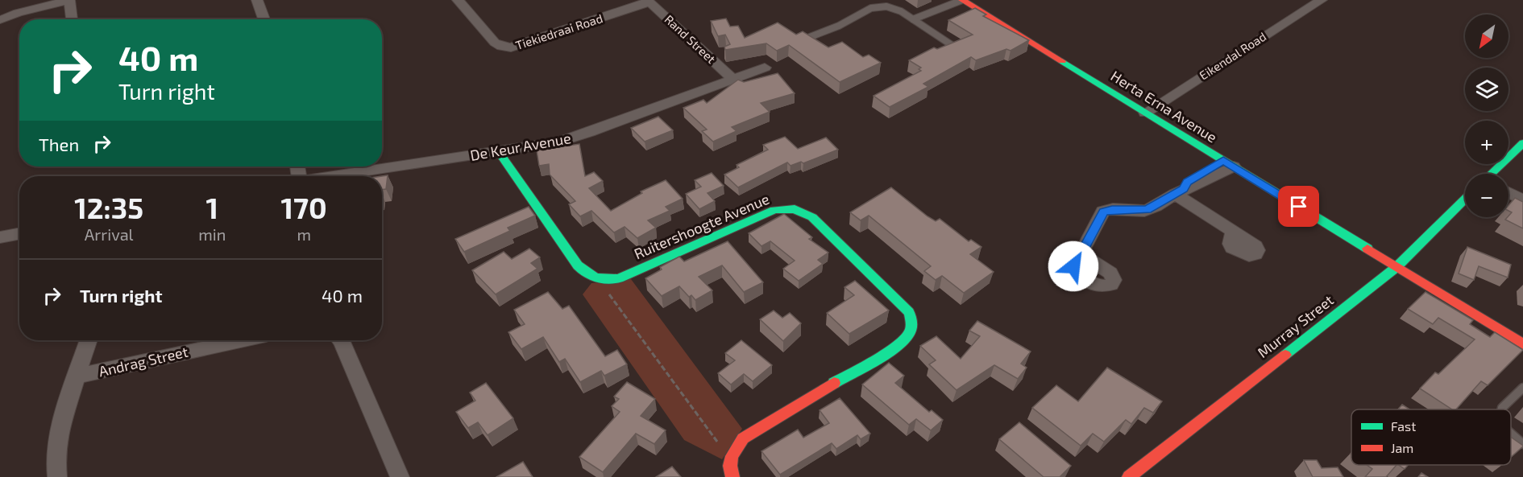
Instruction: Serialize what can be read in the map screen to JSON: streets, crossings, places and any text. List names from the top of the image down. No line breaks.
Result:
{"streets":{"street":["Tiekiedraai Road","Rand Street","Eikendal Road","Herta Erna Avenue","De Keur Avenue","Ruitershoogte Avenue","Murray Street","Andrag Street"]},"crossings":[["Tiekiedraai Road","Rand Street"],["Rand Street","De Keur Avenue"],["Eikendal Road","Herta Erna Avenue"],["Herta Erna Avenue","Murray Street"]],"legend":["Fast","Jam"],"north":"bottom left","page":{"map_buttons":["+","−"],"turn":["40 m","Turn right"],"then":"Then","eta":["12:35","Arrival","1","min","170","m"],"list":[{"name":"Turn right","value":"40 m"}]}}
